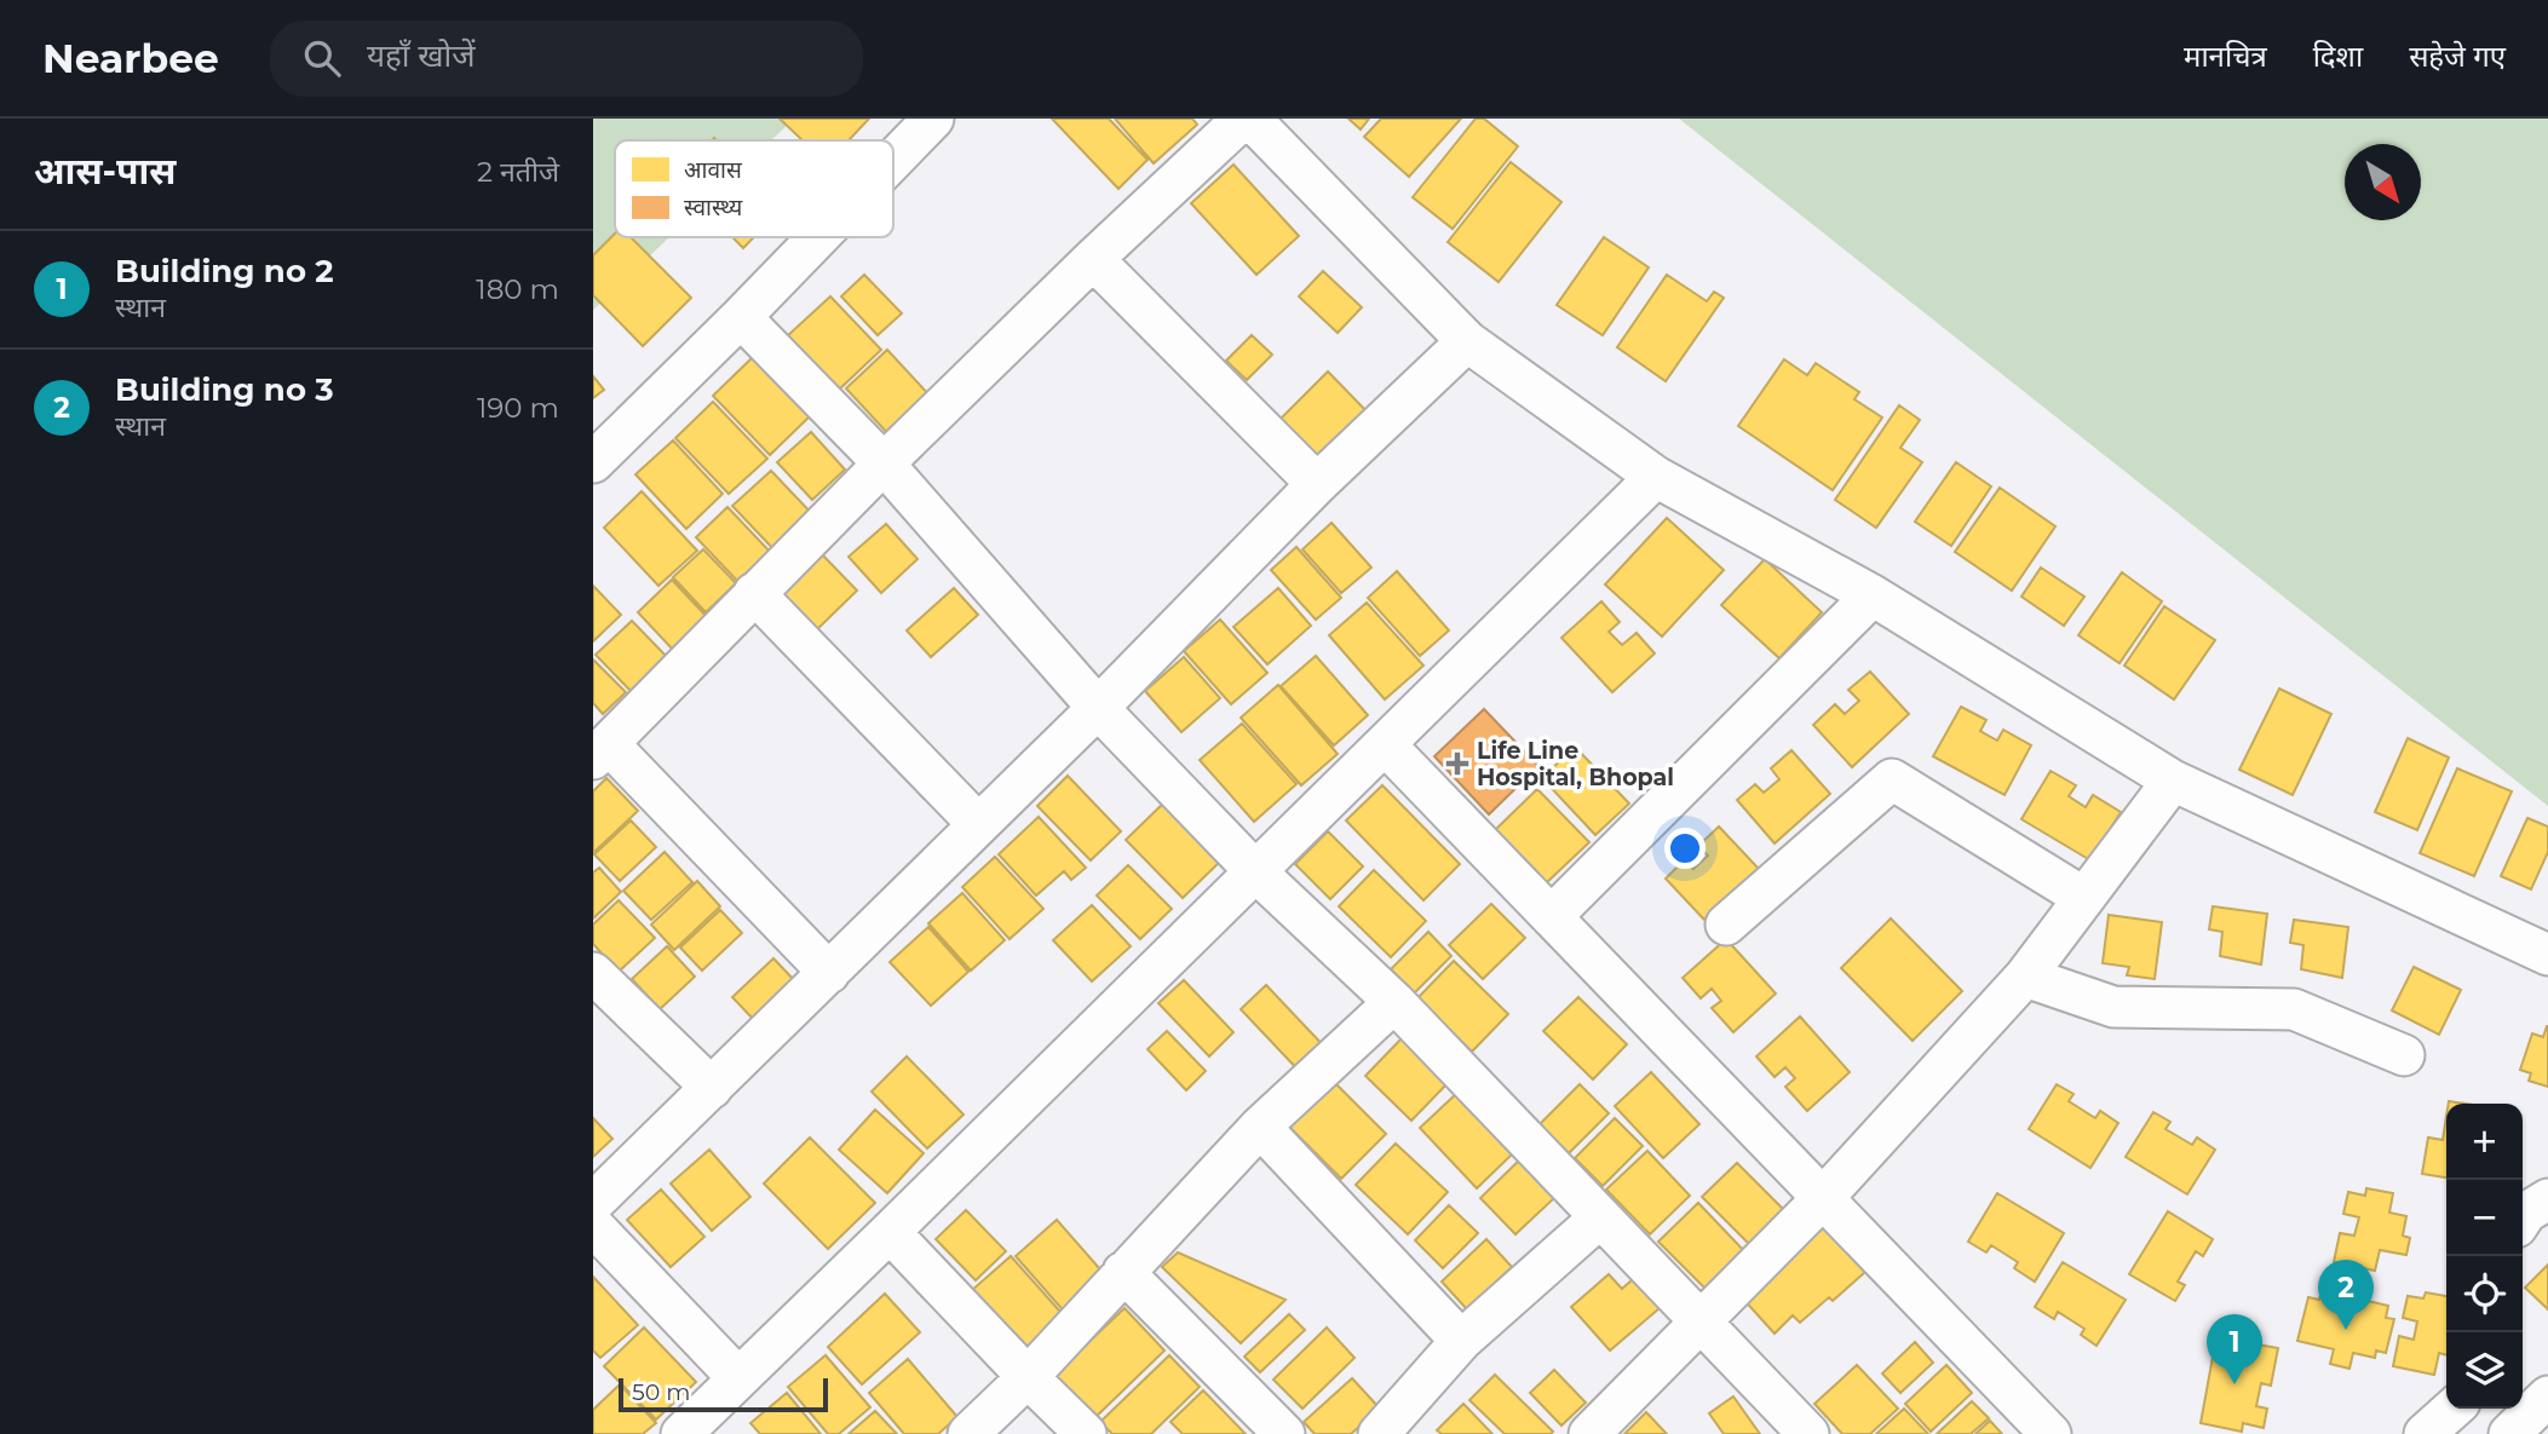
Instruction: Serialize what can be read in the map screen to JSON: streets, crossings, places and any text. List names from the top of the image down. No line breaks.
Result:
{"places":{"health":["Life Line Hospital, Bhopal"]},"legend":["आवास","स्वास्थ्य"],"scale_bar":"50 m","north":"bottom right","page":{"header":"Nearbee","search":"यहाँ खोजें","nav":["मानचित्र","दिशा","सहेजे गए"],"heading":["आस-पास","2 नतीजे"],"list":[{"mark":"1","name":"Building no 2","note":"स्थान","value":"180 m"},{"mark":"2","name":"Building no 3","note":"स्थान","value":"190 m"}],"map_buttons":["+","−"],"pins":["2","1"],"scale":"50 m"}}
